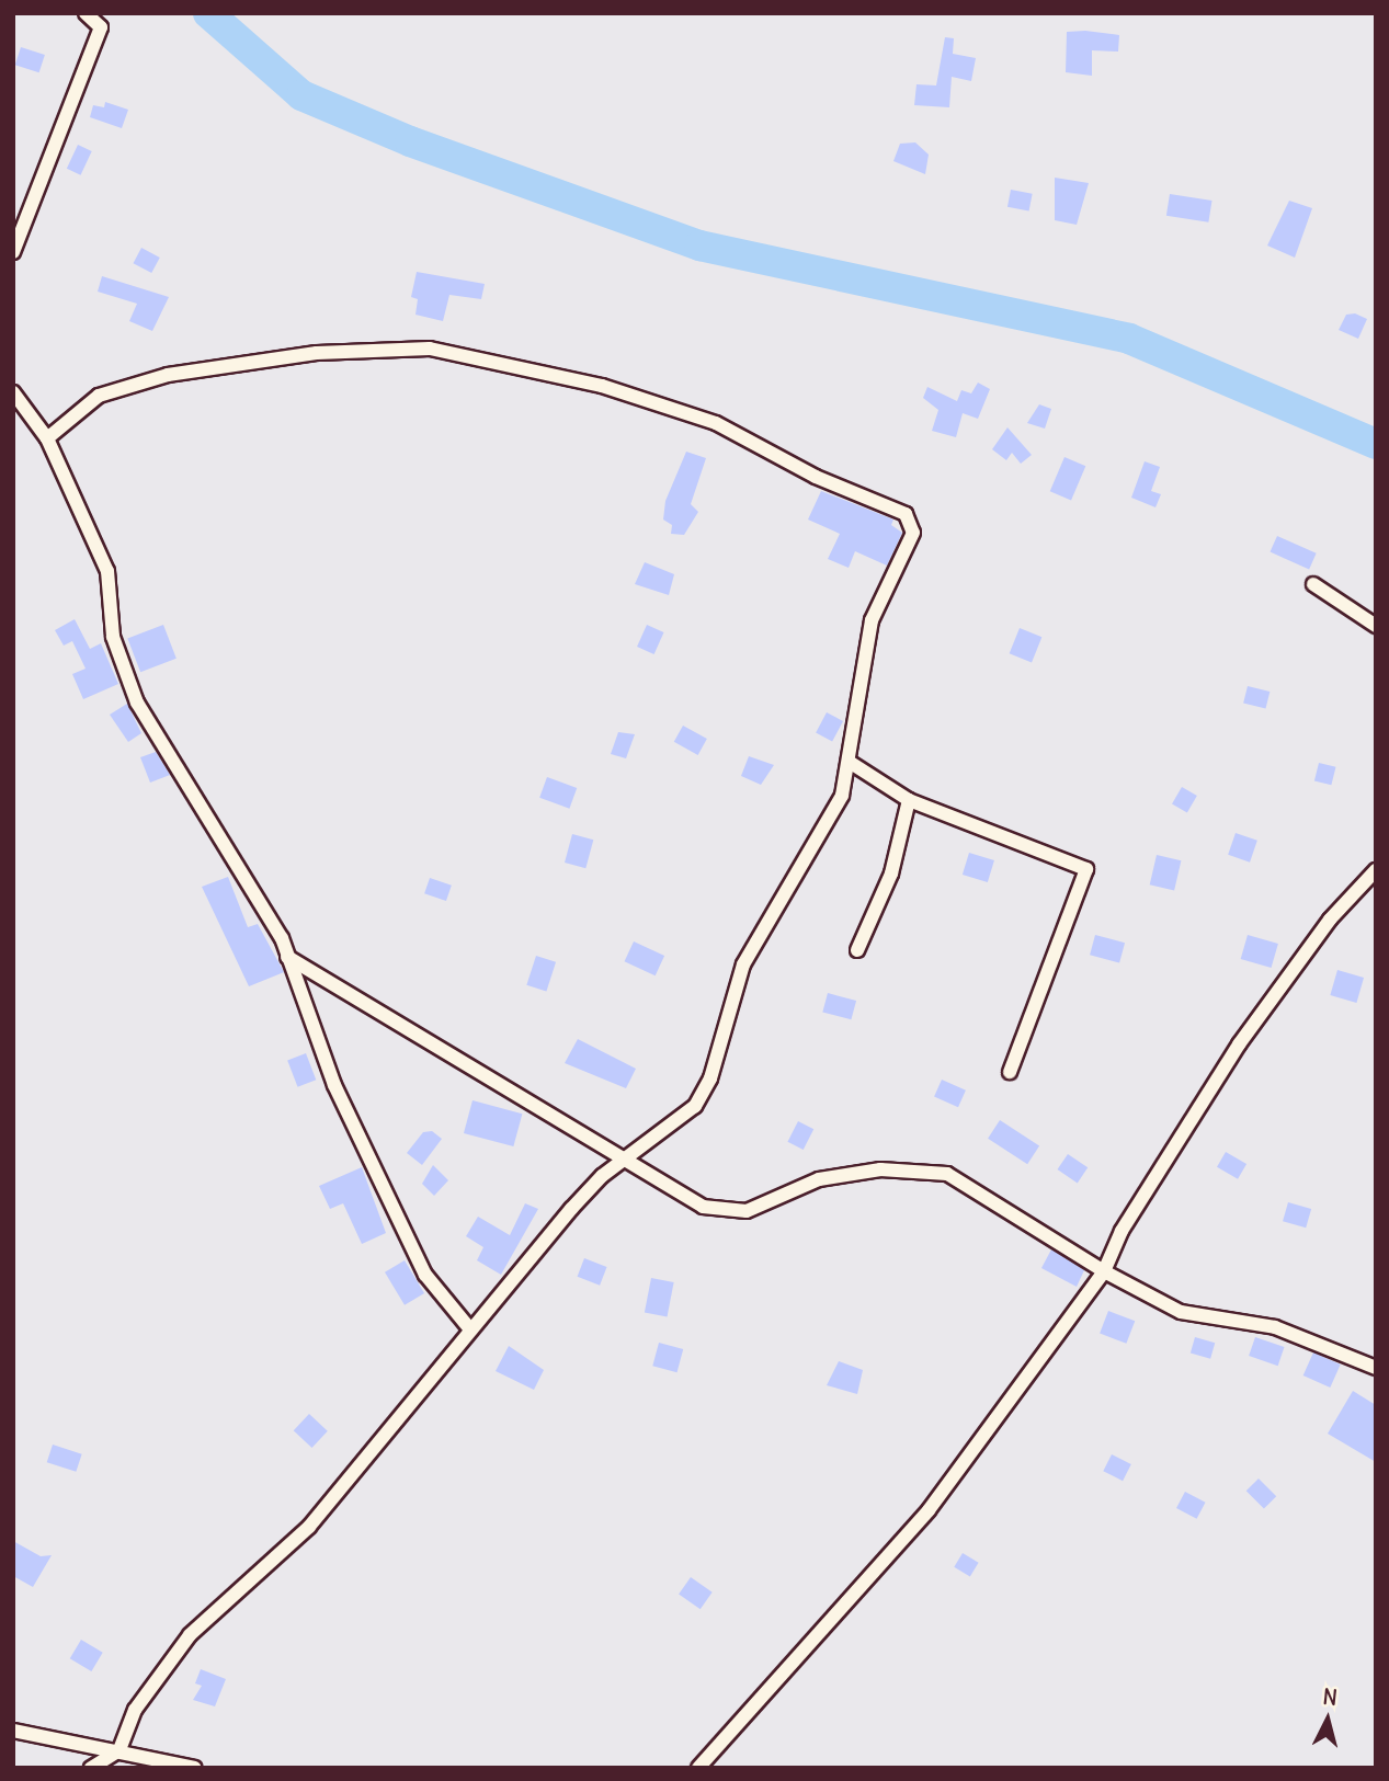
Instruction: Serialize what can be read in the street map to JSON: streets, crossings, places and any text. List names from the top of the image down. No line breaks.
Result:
{"north":"top"}
